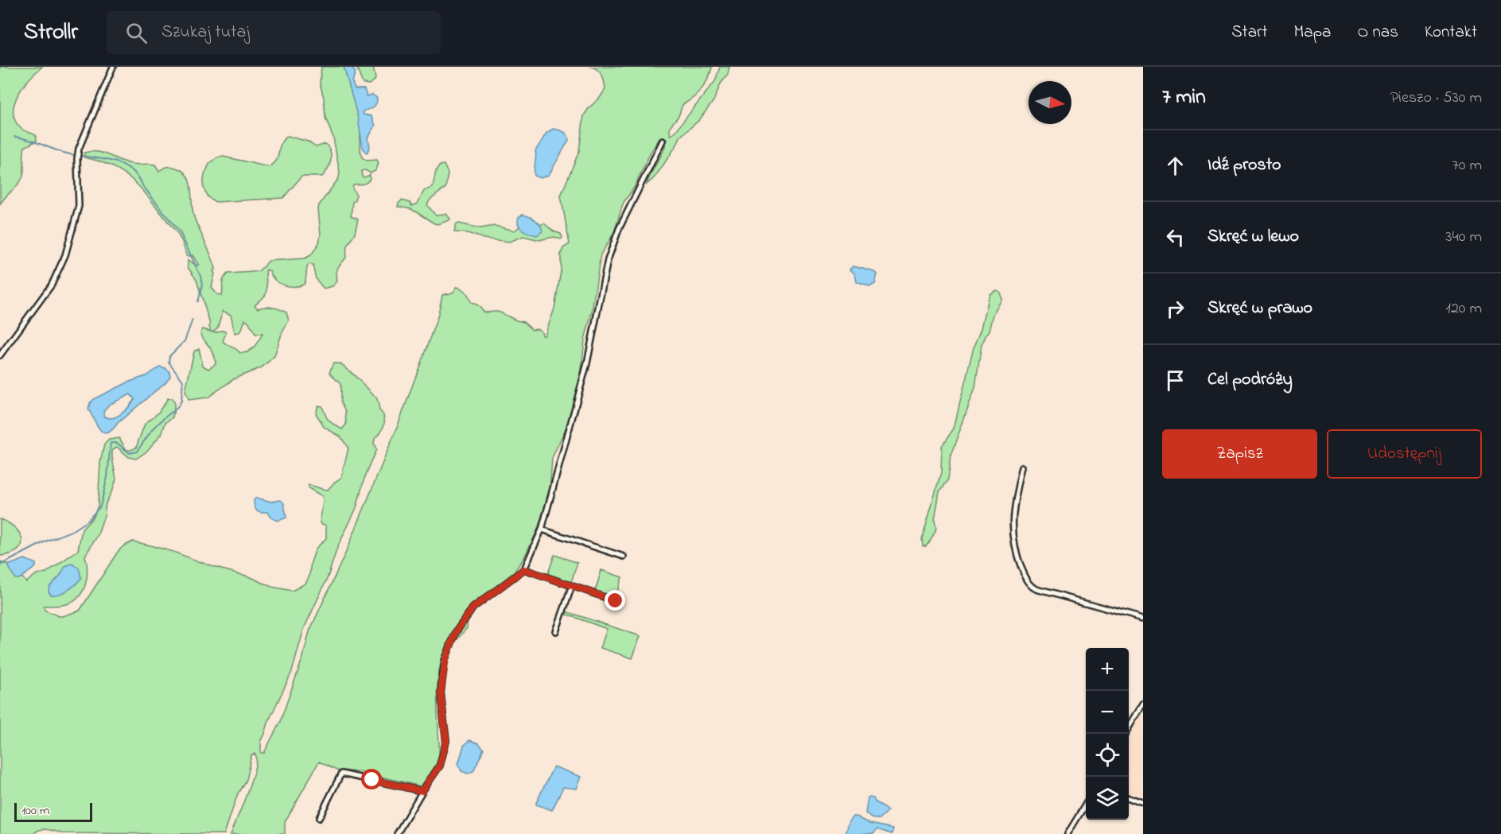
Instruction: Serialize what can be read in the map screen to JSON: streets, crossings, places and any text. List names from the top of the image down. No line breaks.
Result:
{"scale_bar":"100 m","north":"right","page":{"header":"Strollr","search":"Szukaj tutaj","nav":["Start","Mapa","O nas","Kontakt"],"heading":["7 min","Pieszo · 530 m"],"list":[["Idź prosto","70 m"],["Skręć w lewo","340 m"],["Skręć w prawo","120 m"],"Cel podróży"],"buttons":["Zapisz","Udostępnij"],"map_buttons":["+","−"],"scale":"100 m"}}
